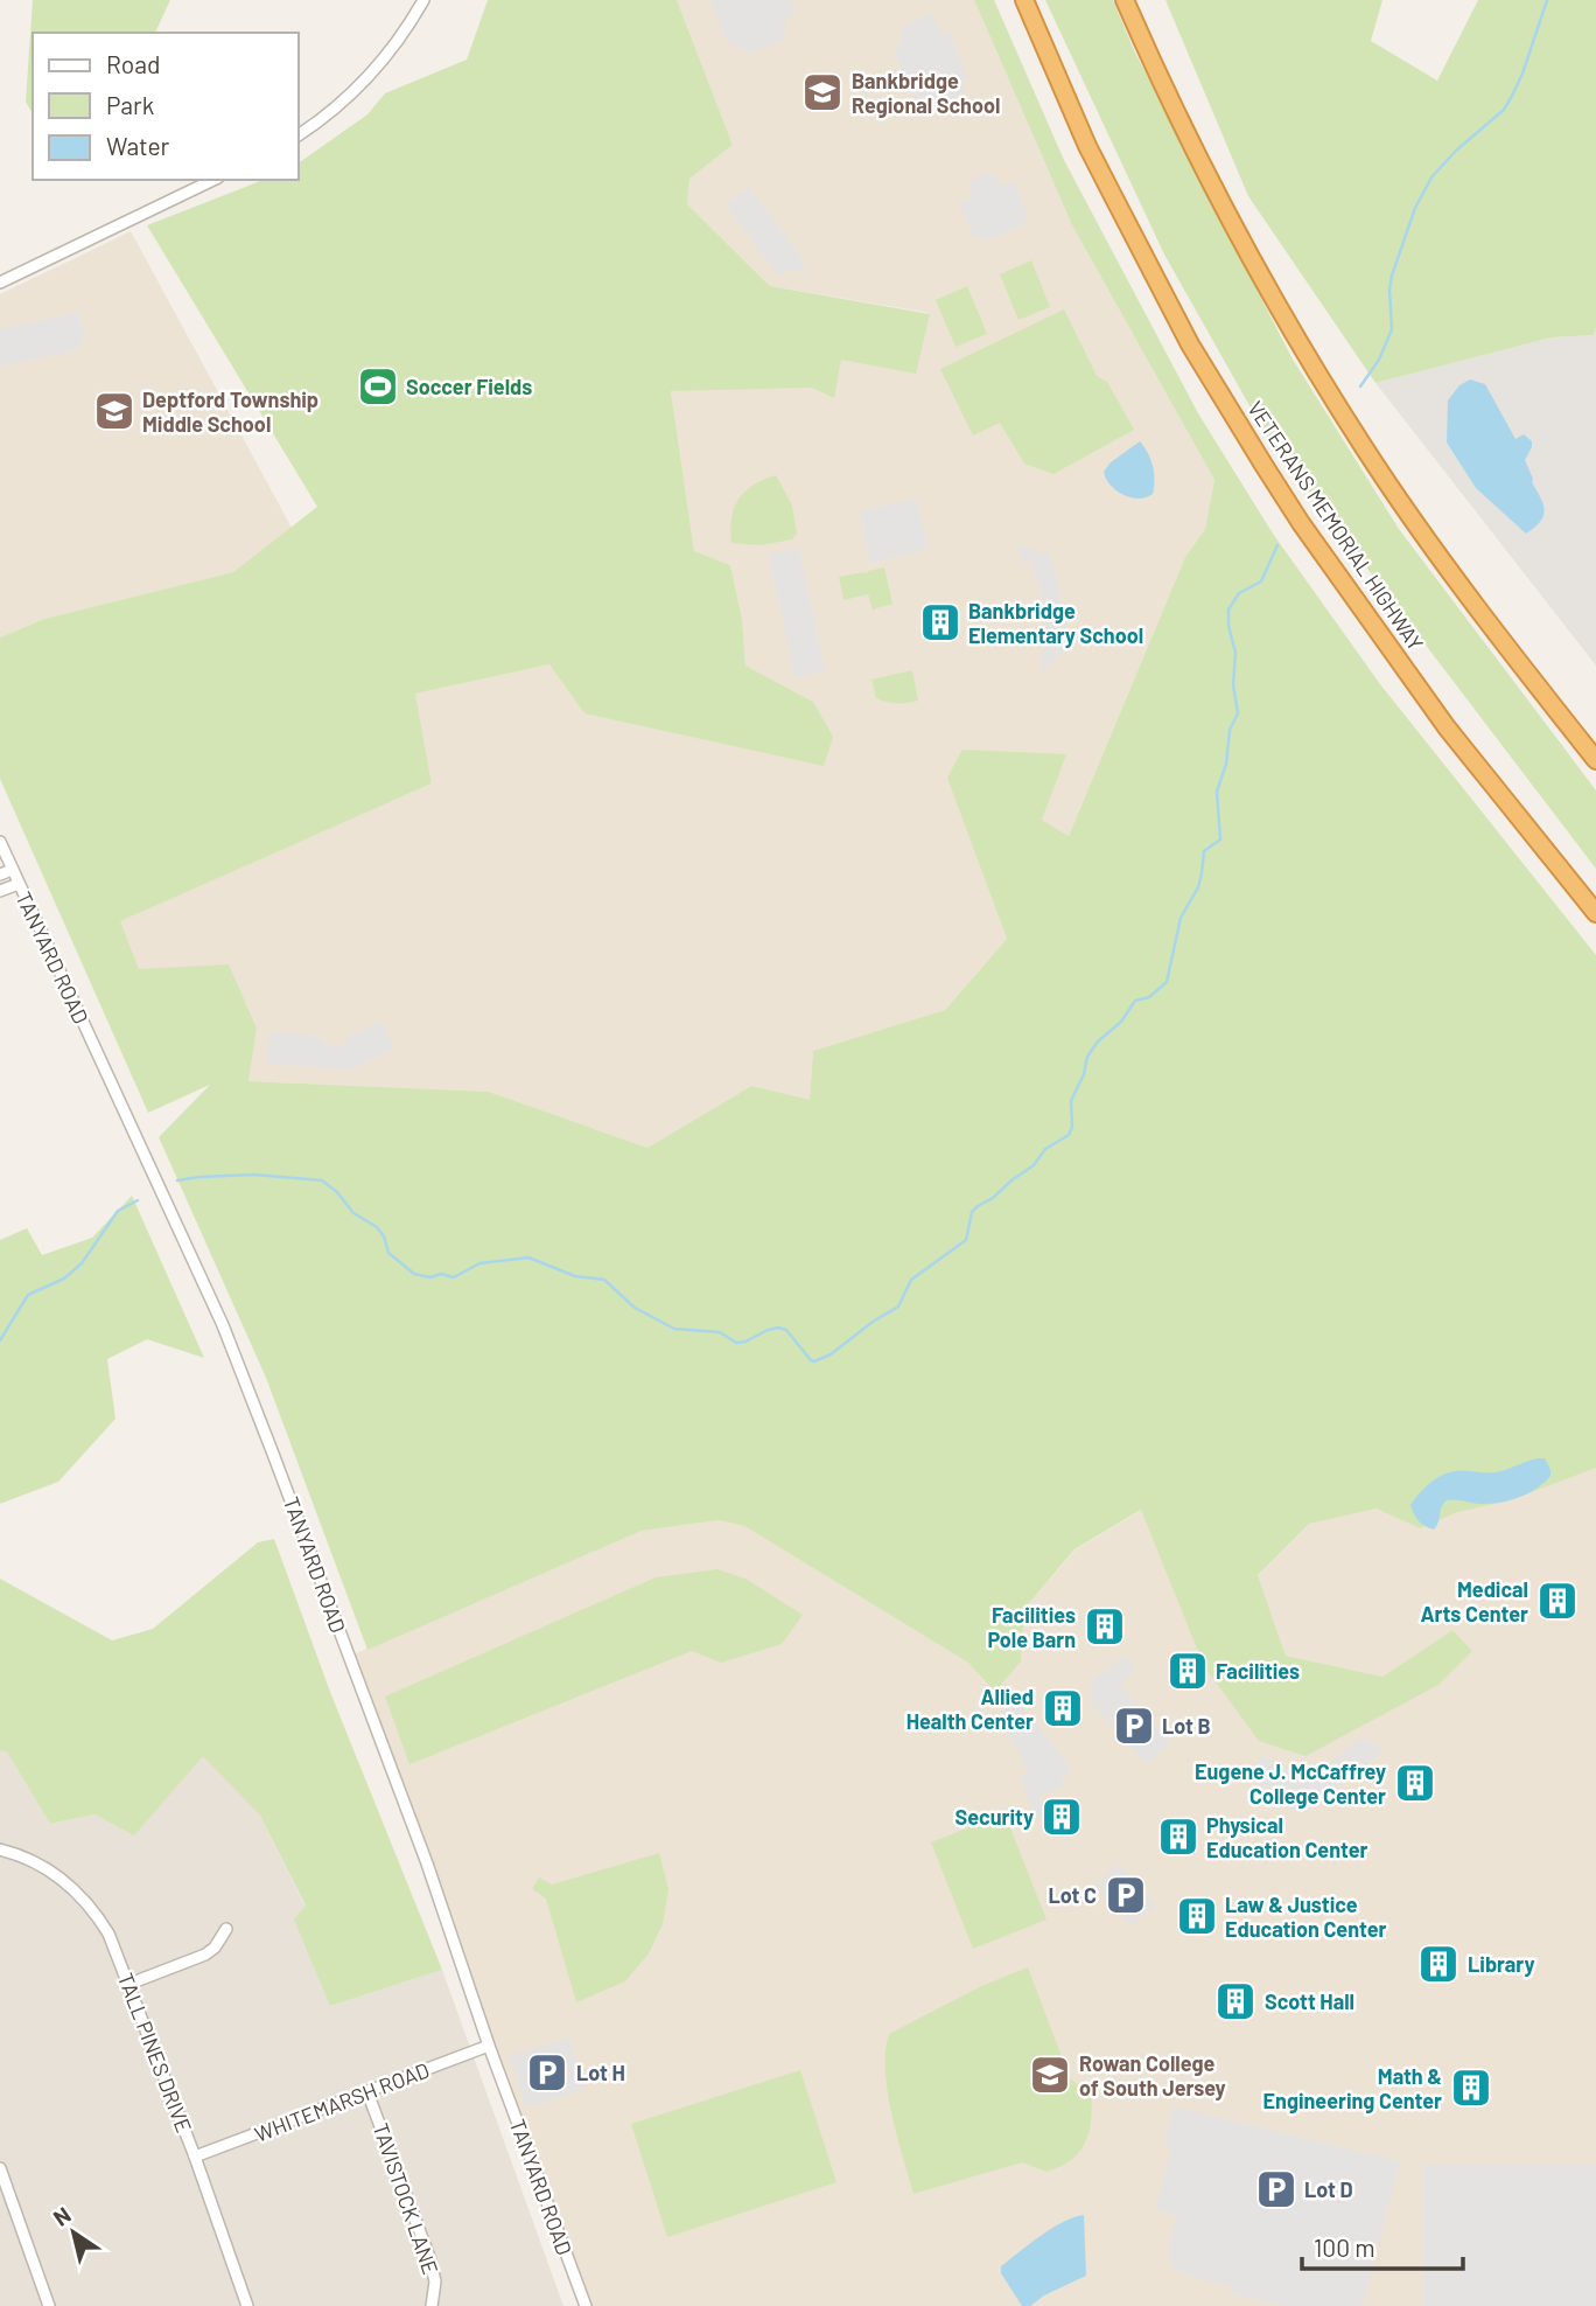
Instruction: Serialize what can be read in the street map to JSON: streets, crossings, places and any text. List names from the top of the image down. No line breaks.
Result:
{"streets":{"highway":["VETERANS MEMORIAL HIGHWAY"],"street":["TANYARD ROAD","TALL PINES DRIVE","WHITEMARSH ROAD","TAVISTOCK LANE"]},"crossings":[["TANYARD ROAD","WHITEMARSH ROAD"],["TALL PINES DRIVE","WHITEMARSH ROAD"],["WHITEMARSH ROAD","TAVISTOCK LANE"]],"places":{"school or university":["Bankbridge Regional School","Deptford Township Middle School","Rowan College of South Jersey"],"sports":["Soccer Fields"],"building":["Bankbridge Elementary School","Medical Arts Center","Facilities Pole Barn","Facilities","Allied Health Center","Eugene J. McCaffrey College Center","Security","Physical Education Center","Law & Justice Education Center","Library","Scott Hall","Math & Engineering Center"],"parking":["Lot B","Lot C","Lot H","Lot D"]},"legend":["Road","Park","Water"],"scale_bar":"100 m","north":"top left"}
